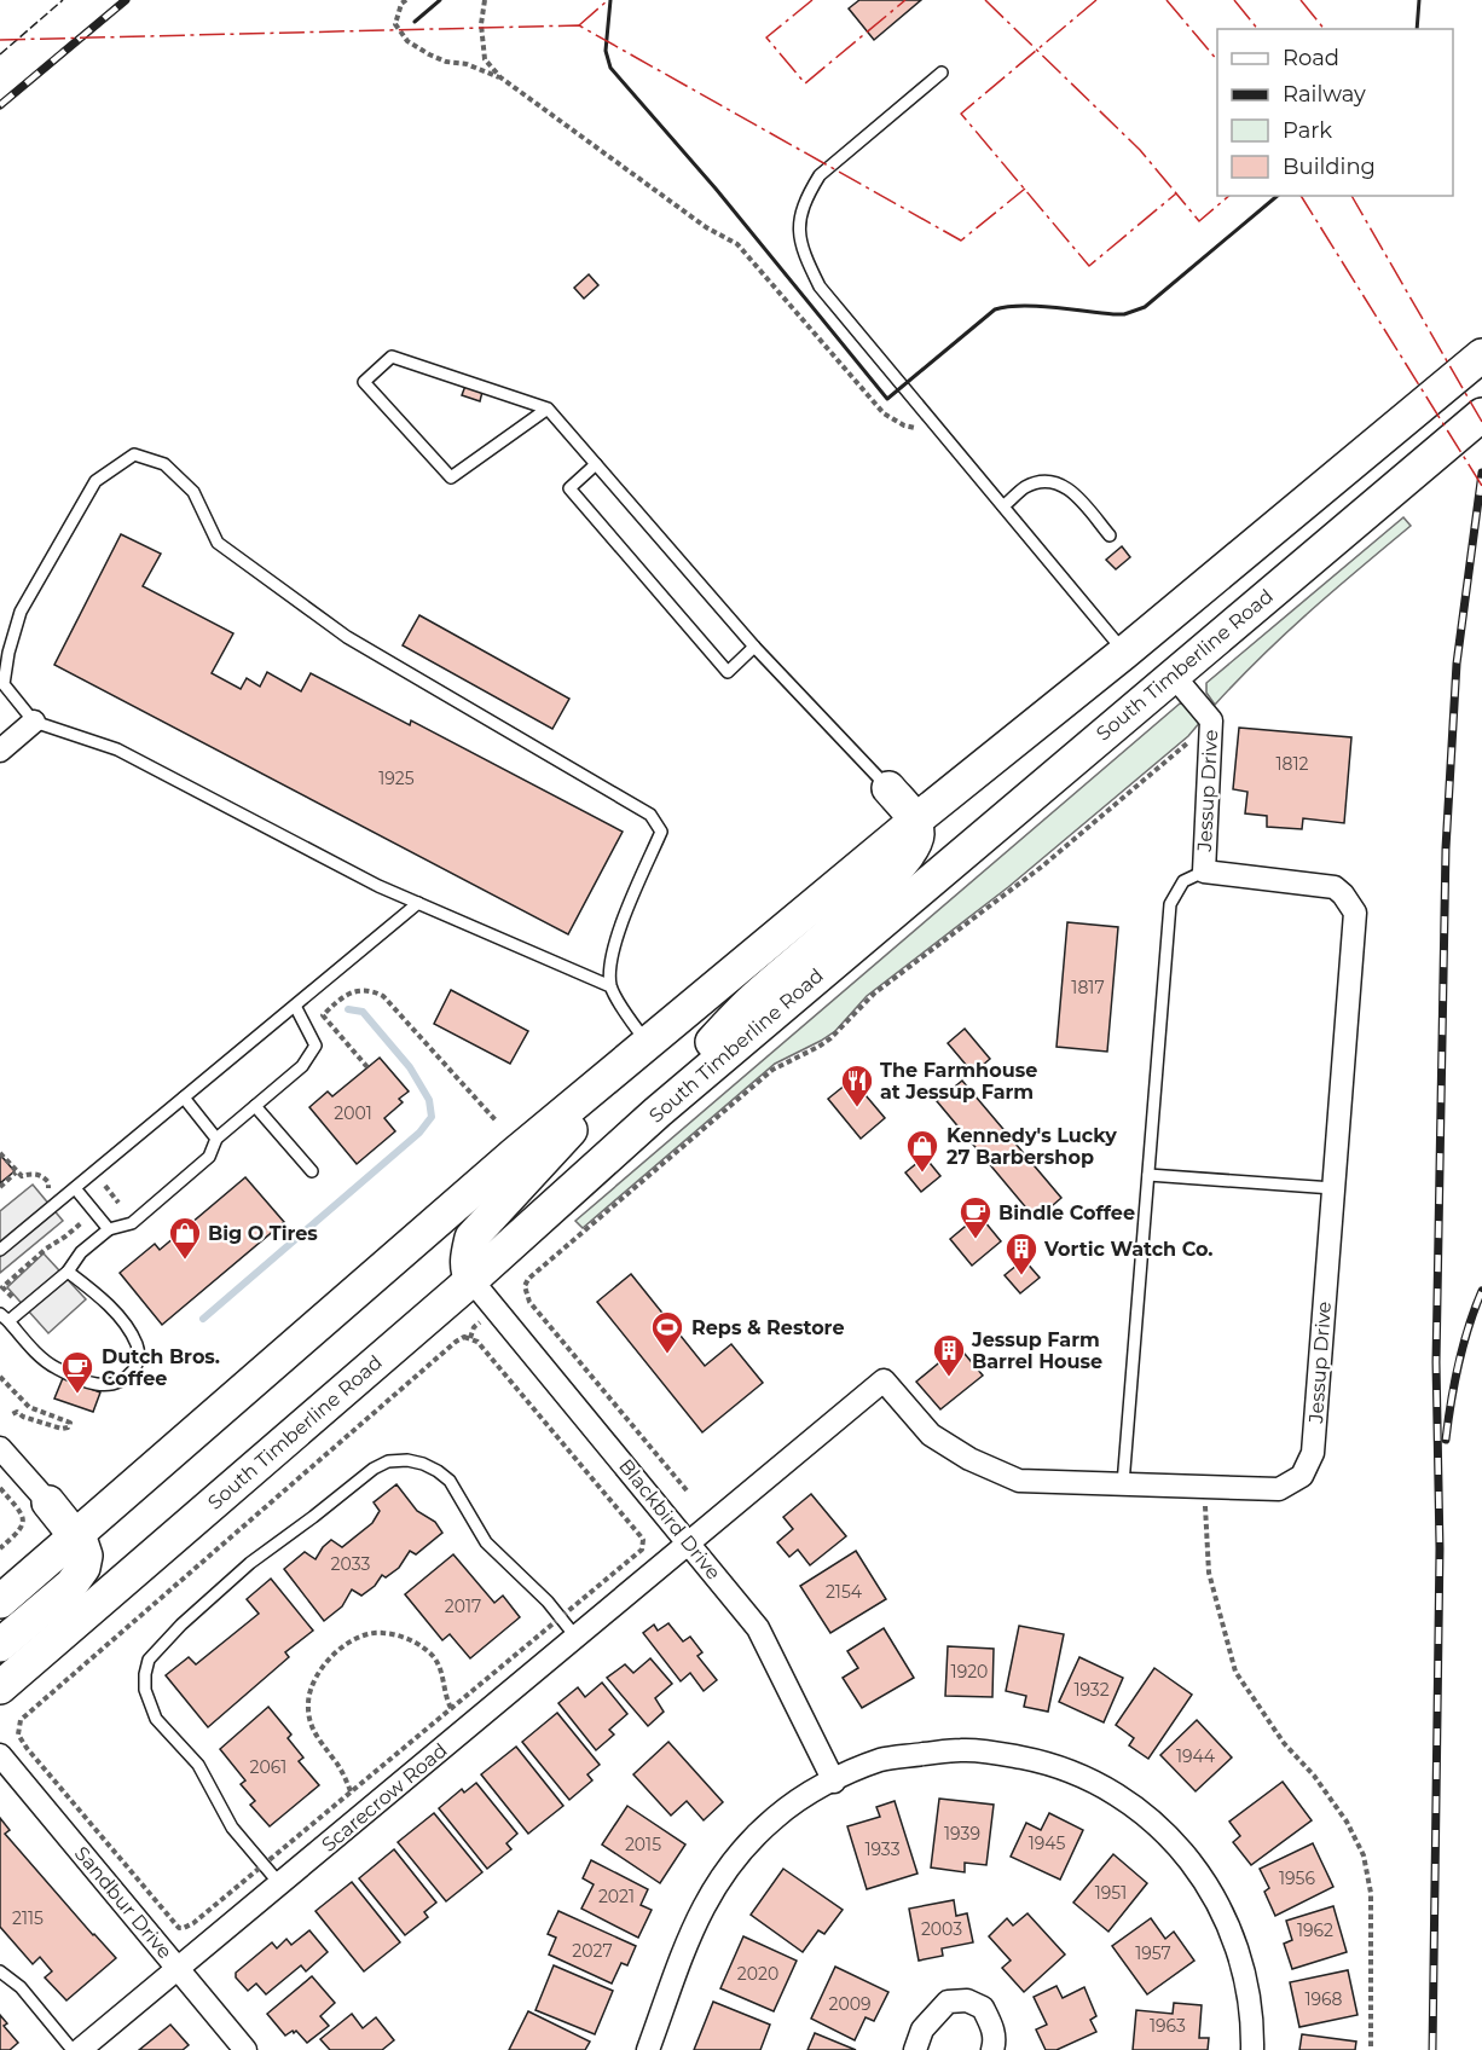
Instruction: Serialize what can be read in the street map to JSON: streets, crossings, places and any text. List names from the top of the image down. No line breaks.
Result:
{"streets":{"main road":["South Timberline Road"],"street":["Jessup Drive","Blackbird Drive","Scarecrow Road","Sandbur Drive"]},"crossings":[["South Timberline Road","Jessup Drive"],["South Timberline Road","Blackbird Drive"],["Jessup Drive","Blackbird Drive"],["Jessup Drive","Scarecrow Road"],["Blackbird Drive","Scarecrow Road"],["Scarecrow Road","Sandbur Drive"]],"places":{"restaurant":["The Farmhouse at Jessup Farm"],"shop":["Kennedy's Lucky 27 Barbershop","Big O Tires"],"cafe":["Bindle Coffee","Dutch Bros. Coffee"],"building":["Vortic Watch Co.","Jessup Farm Barrel House"],"sports":["Reps & Restore"]},"house_numbers":["1812","1925","1817","2001","2033","2154","2017","1920","1932","1944","2061","1939","1945","2015","1933","1956","1951","2021","2115","2003","1962","2027","1957","2020","1968","2009","1963"],"legend":["Road","Railway","Park","Building"]}
